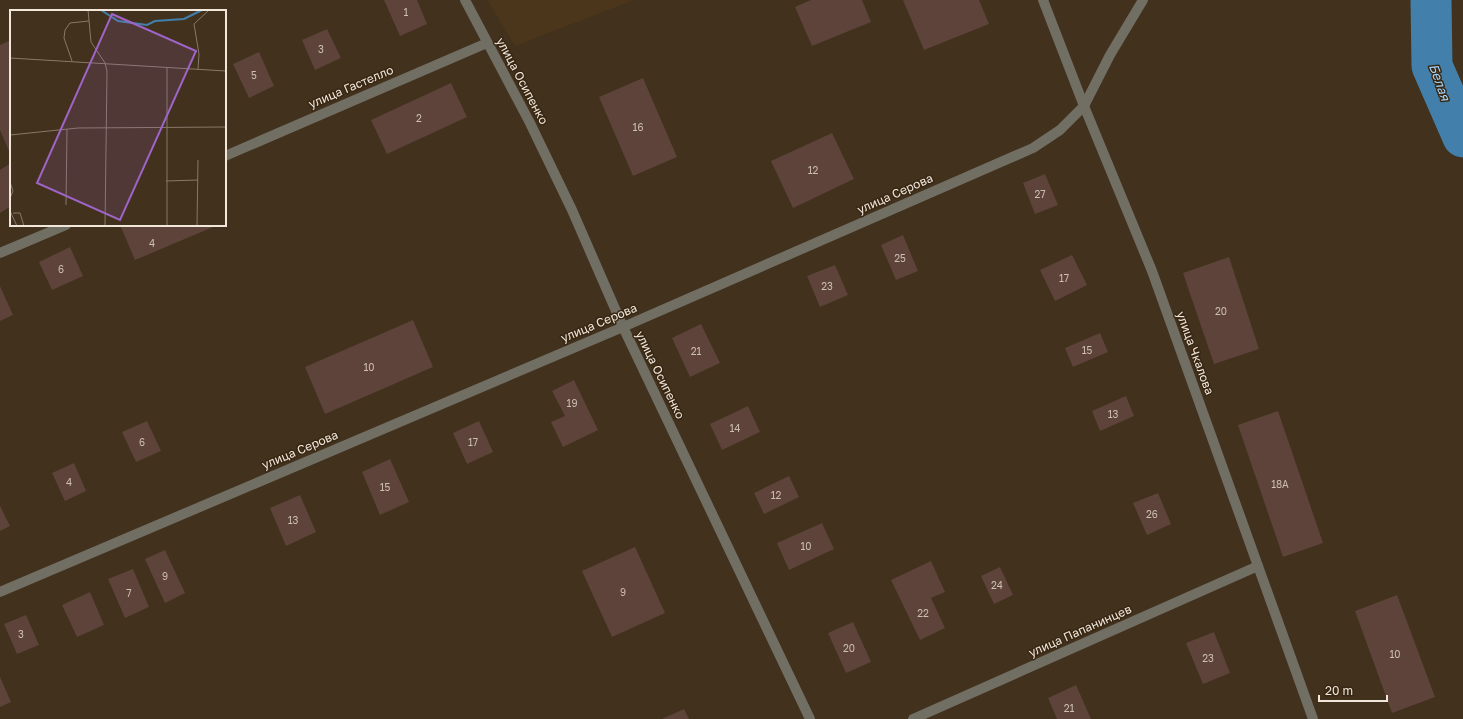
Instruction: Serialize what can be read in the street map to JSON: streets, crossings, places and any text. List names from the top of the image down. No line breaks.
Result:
{"streets":{"street":["улица Осипенко","улица Гастелло","улица Серова","улица Чкалова","улица Папанинцев"]},"crossings":[["улица Осипенко","улица Гастелло"],["улица Осипенко","улица Серова"],["улица Серова","улица Чкалова"],["улица Чкалова","улица Папанинцев"]],"water":["Белая"],"house_numbers":["1","3","5","2","16","12","27","4","25","6","17","23","20","15","21","10","19","13","14","6","17","4","18А","15","12","26","13","10","9","24","9","7","22","3","20","10","23","21"],"scale_bar":"20 m"}
